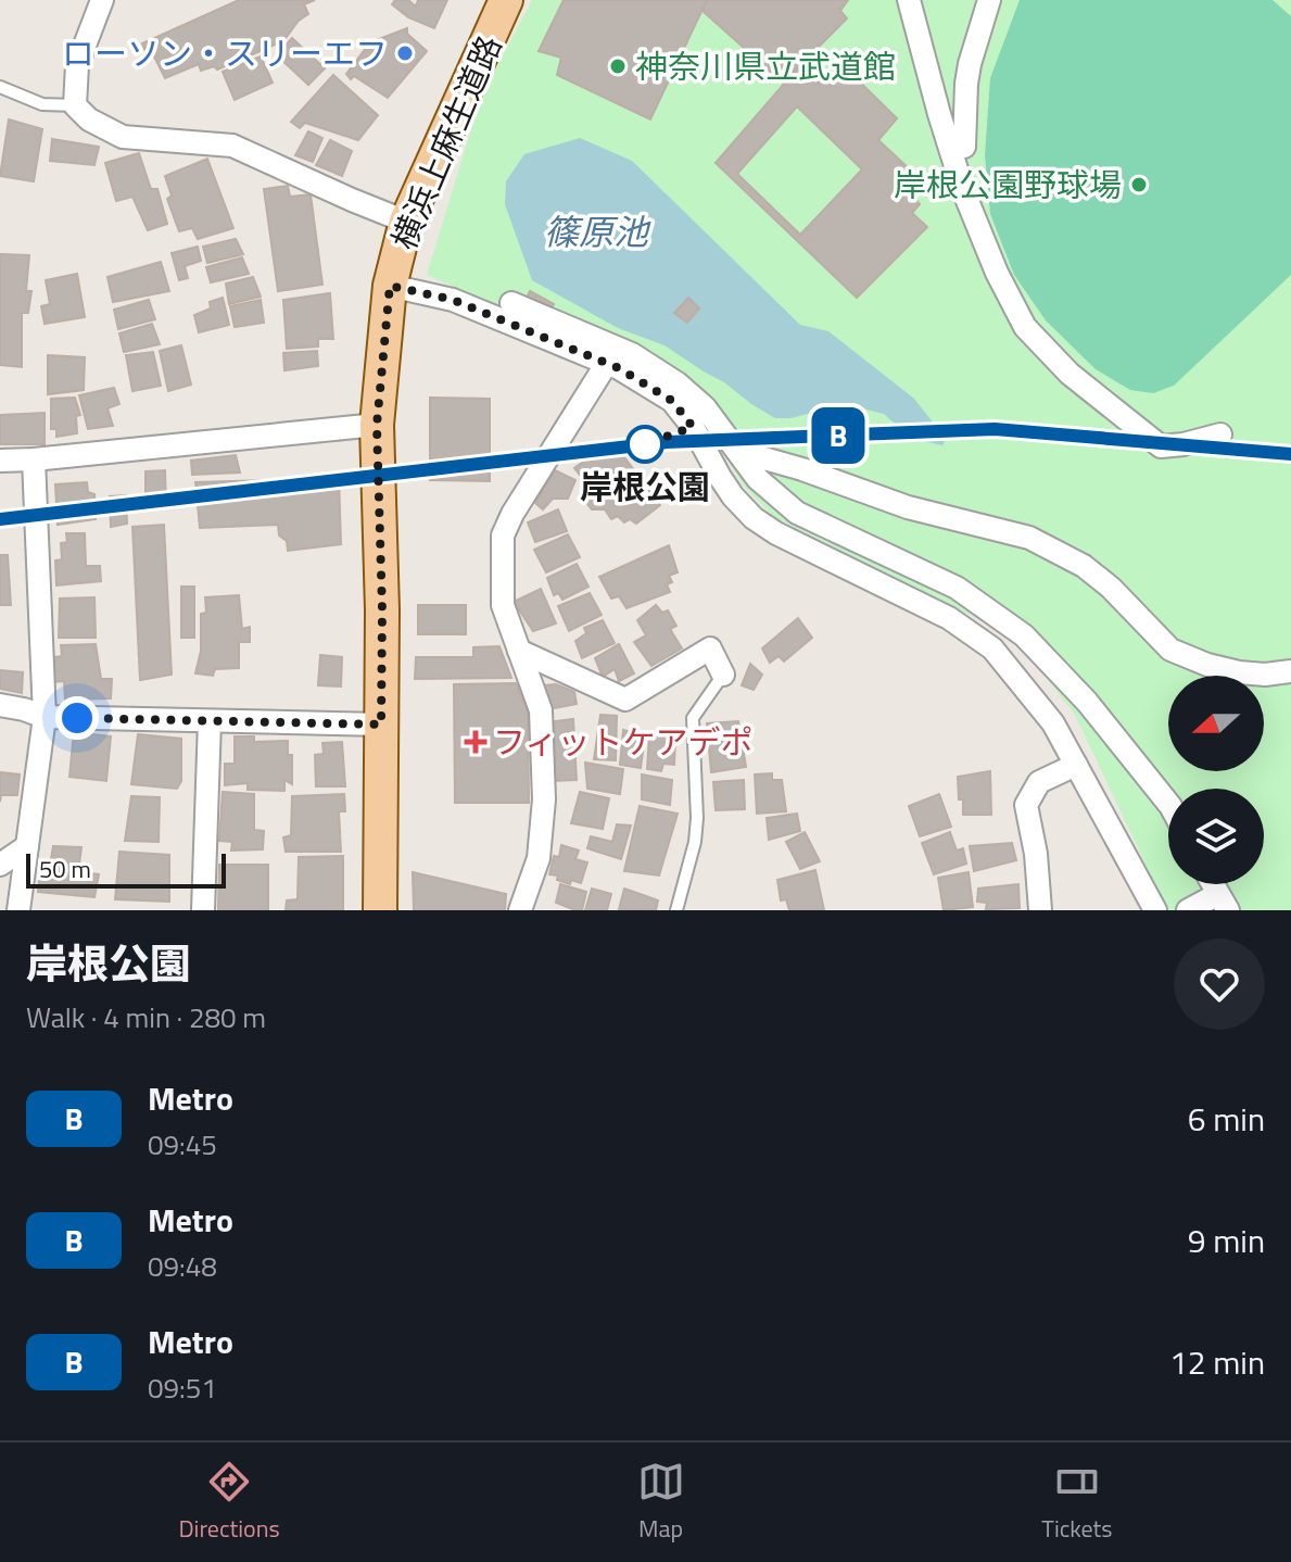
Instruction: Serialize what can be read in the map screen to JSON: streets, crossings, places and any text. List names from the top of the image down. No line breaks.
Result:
{"streets":{"main road":["横浜上麻生道路"]},"water":["篠原池"],"places":{"other":["ローソン・スリーエフ","神奈川県立武道館","岸根公園野球場","岸根公園"],"health":["フィットケアデポ"]},"lines":["metro line B"],"scale_bar":"50 m","north":"left","page":{"on_map":"B","scale":"50 m","heading":["岸根公園","Walk · 4 min · 280 m"],"list":[{"mark":"B","name":"Metro","note":"09:45","value":"6 min"},{"mark":"B","name":"Metro","note":"09:48","value":"9 min"},{"mark":"B","name":"Metro","note":"09:51","value":"12 min"}],"tabs":["Directions","Map","Tickets"]}}
